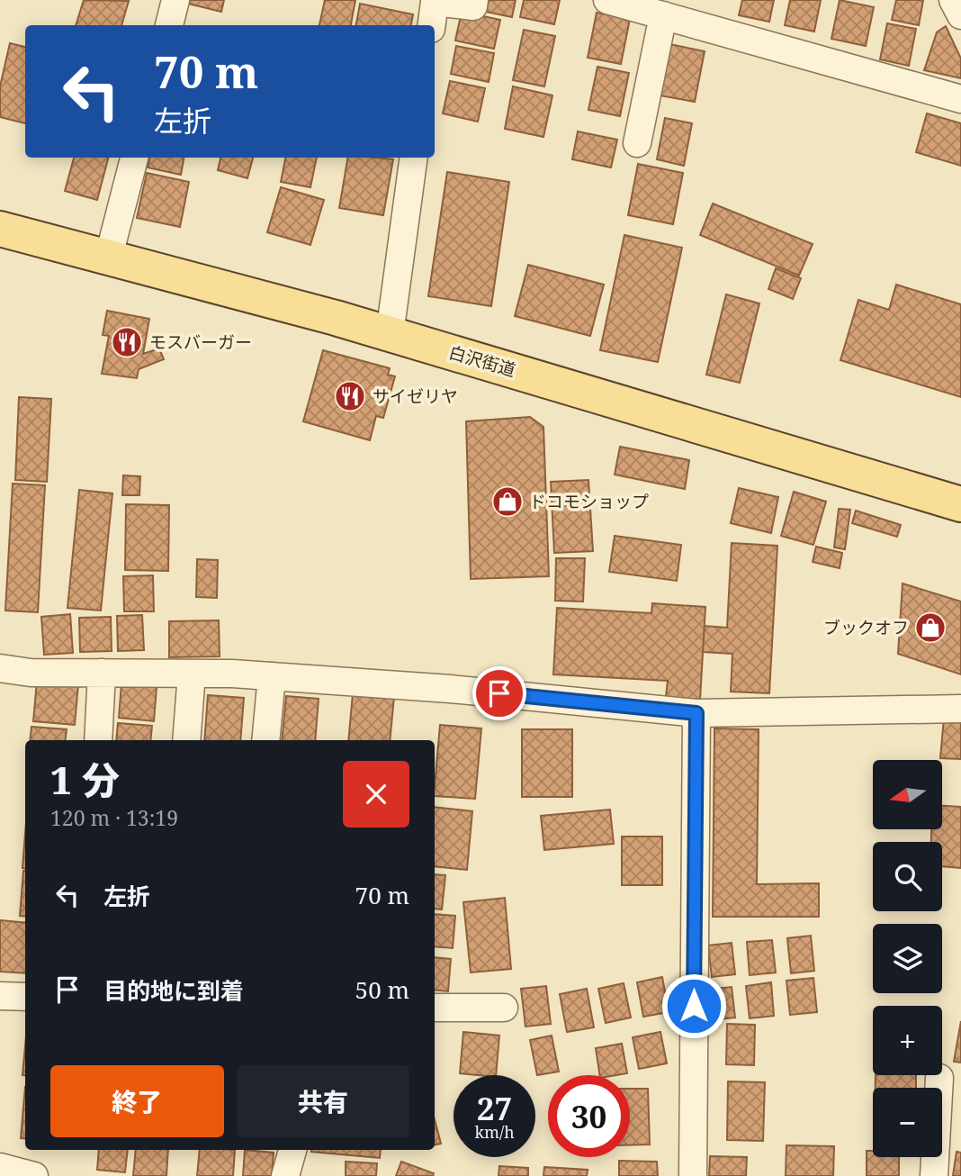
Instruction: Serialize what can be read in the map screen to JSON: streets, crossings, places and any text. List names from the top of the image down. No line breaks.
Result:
{"streets":{"main road":["白沢街道"]},"places":{"restaurant":["モスバーガー","サイゼリヤ"],"shop":["ドコモショップ","ブックオフ"]},"north":"left","page":{"turn":["70 m","左折"],"heading":["1 分","120 m · 13:19"],"map_buttons":["+","−"],"list":[{"name":"左折","value":"70 m"},{"name":"目的地に到着","value":"50 m"}],"buttons":["終了","共有"],"speed":"27 km/h","limit":"30"}}
